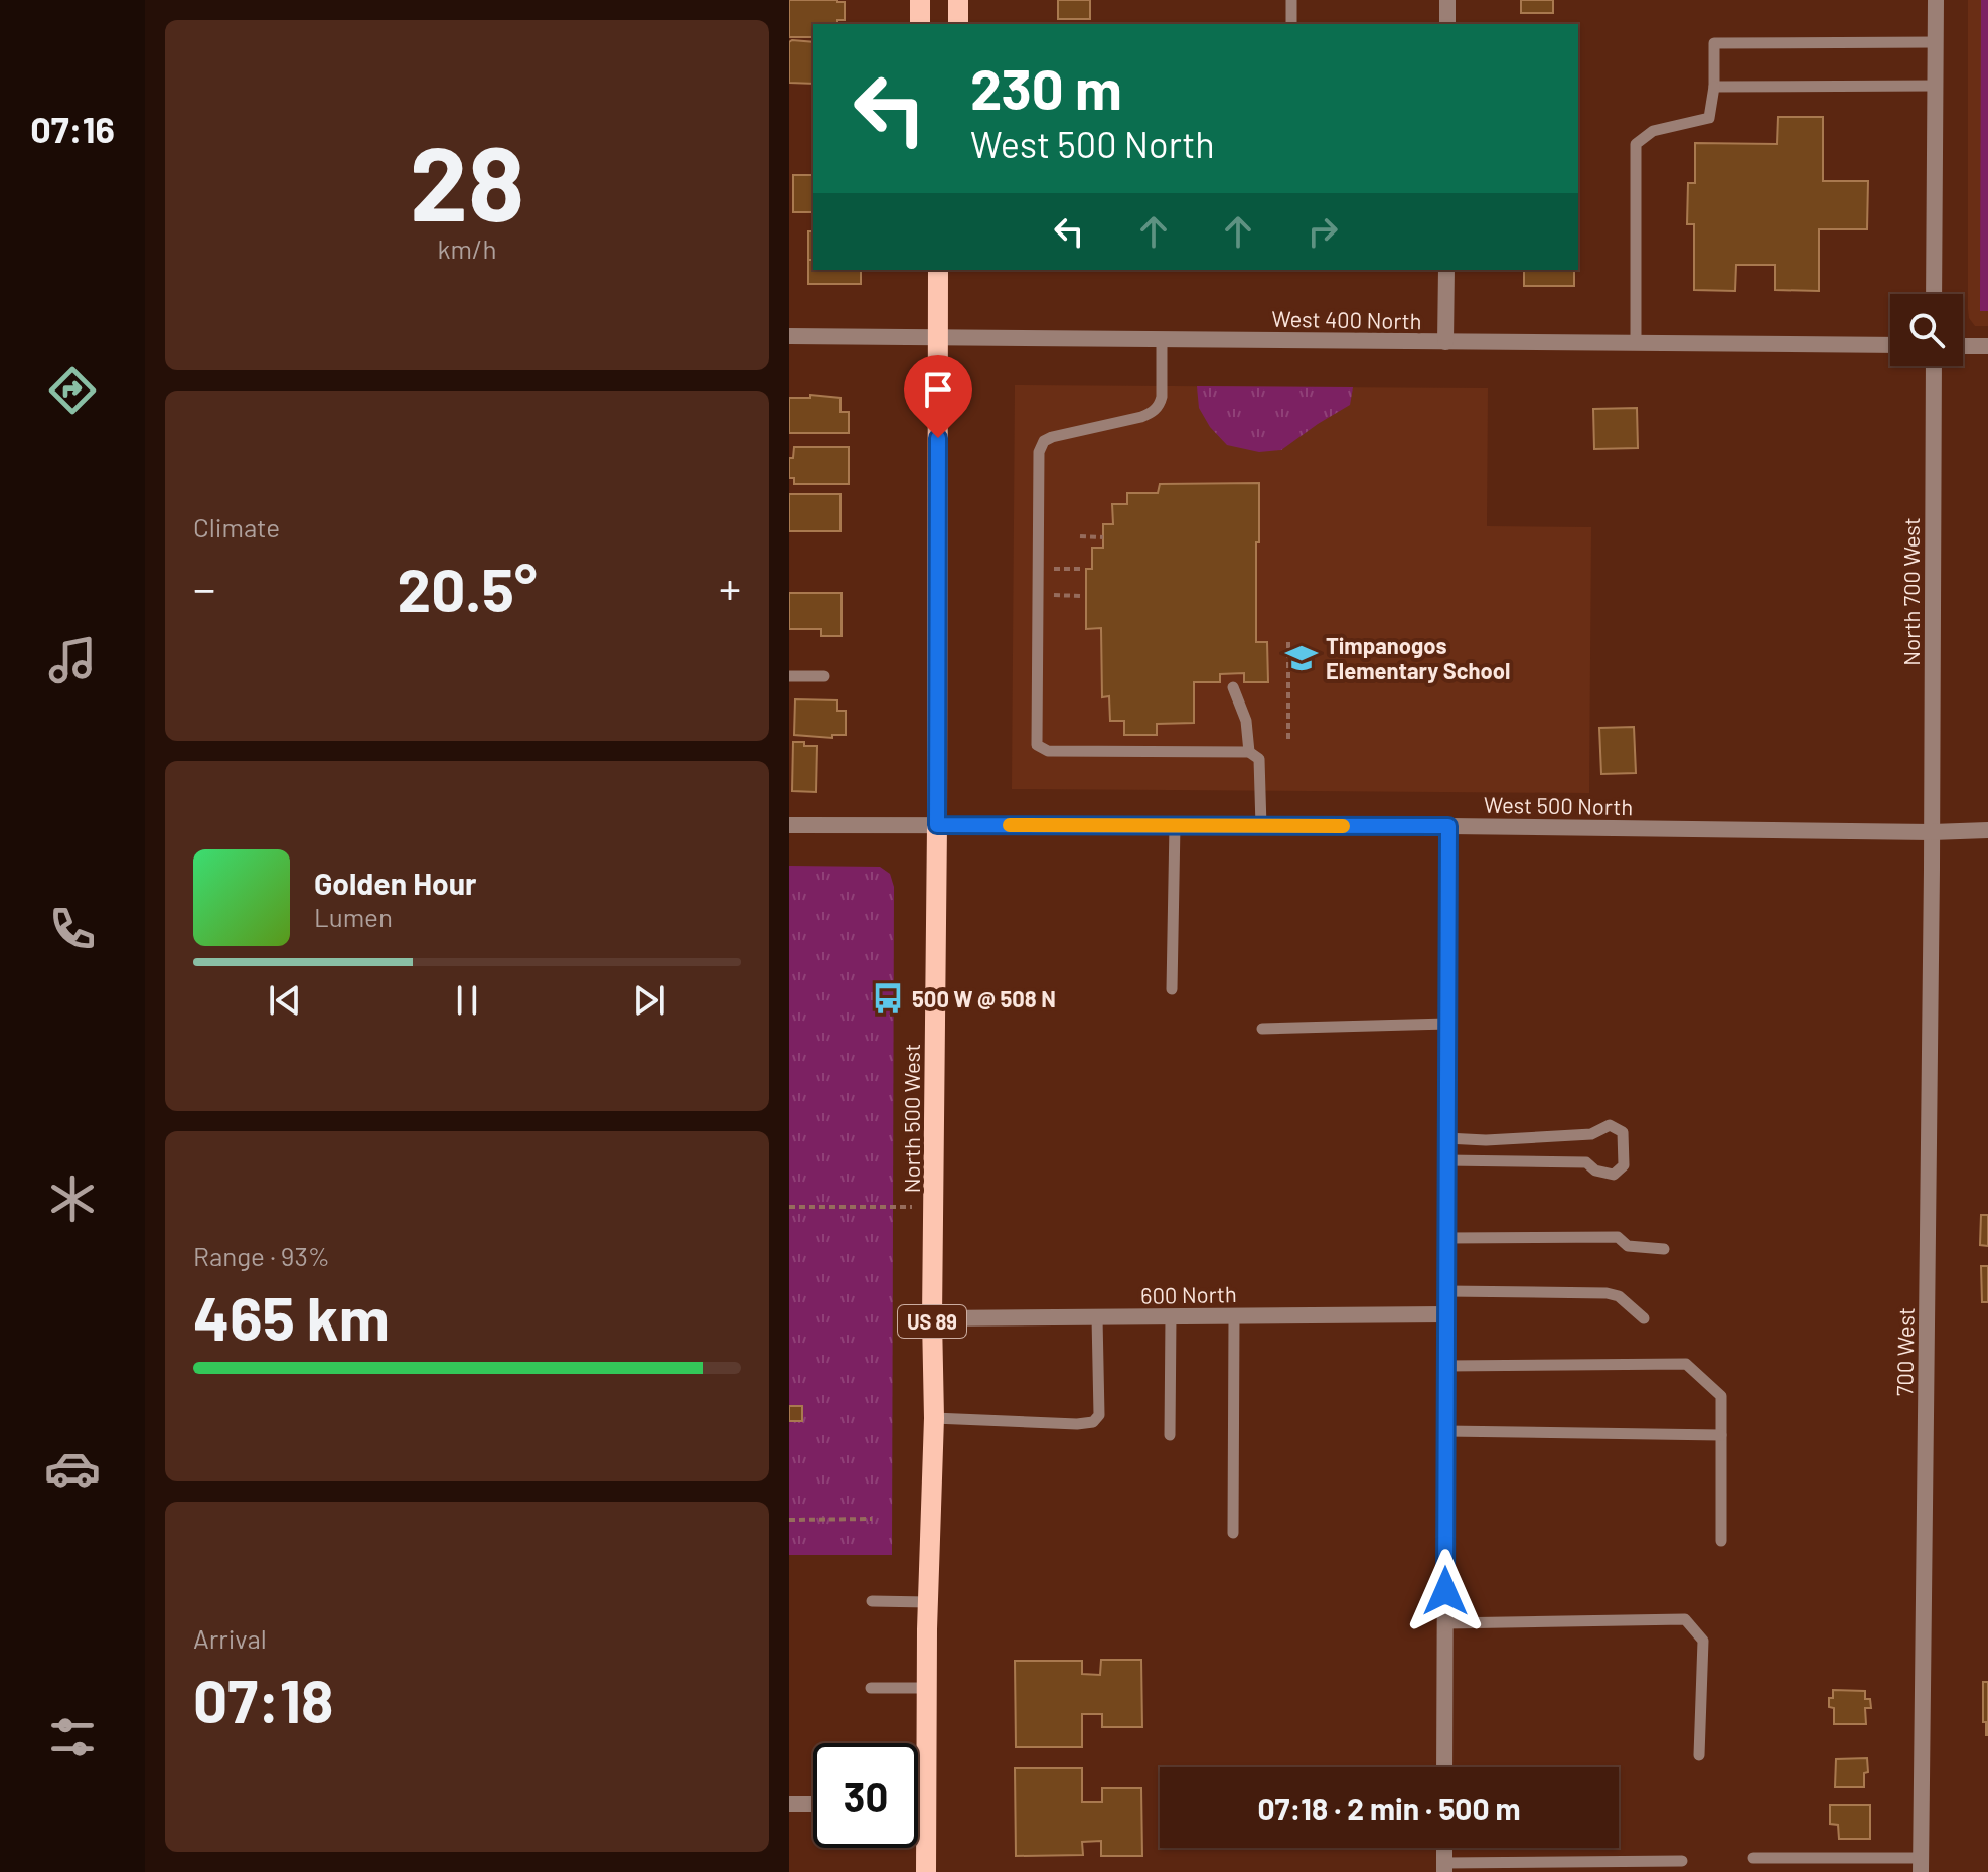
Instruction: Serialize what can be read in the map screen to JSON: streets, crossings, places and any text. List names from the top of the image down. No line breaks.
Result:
{"streets":{"main road":["North 500 West","US 89"],"street":["West 400 North","North 700 West","West 500 North","600 North","700 West"]},"crossings":[["West 400 North","North 500 West"],["North 700 West","West 500 North"],["North 700 West","700 West"],["West 500 North","North 500 West"],["West 500 North","700 West"],["North 500 West","600 North"]],"places":{"school or university":["Timpanogos Elementary School"],"bus stop":["500 W @ 508 N"]},"page":{"tabs":"07:16","tile":[["28","km/h"],"Climate",["Range · 93%","465 km"],["Arrival","07:18"]],"turn":["230 m","West 500 North"],"heat":["−","20.5°","+"],"song":["Golden Hour","Lumen"],"limit":"30","trip":"07:18 · 2 min · 500 m"}}
